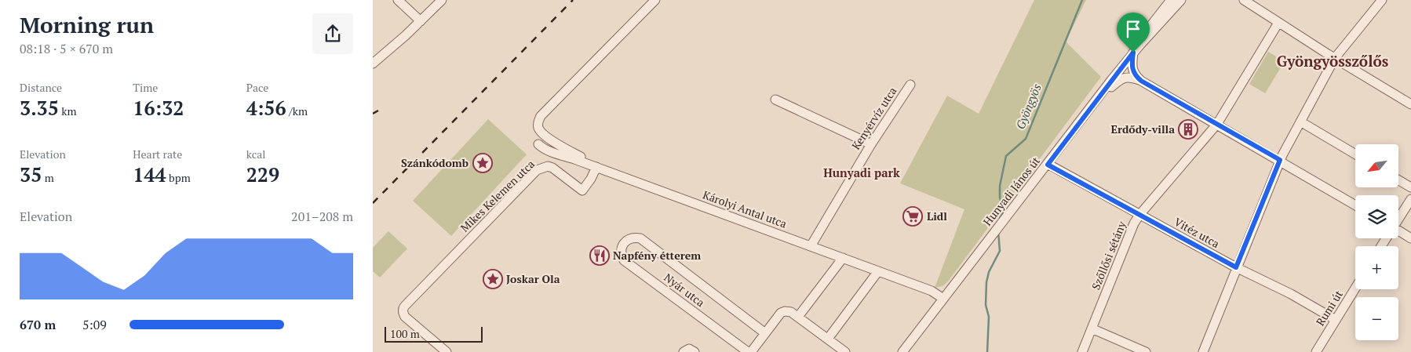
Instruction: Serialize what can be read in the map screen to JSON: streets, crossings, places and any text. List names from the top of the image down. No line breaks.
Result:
{"streets":{"street":["Kenyérvíz utca","Hunyadi János út","Mikes Kelemen utca","Károlyi Antal utca","Vitéz utca","Szőllősi sétány","Nyár utca","Rumi út"]},"crossings":[["Kenyérvíz utca","Károlyi Antal utca"],["Hunyadi János út","Károlyi Antal utca"],["Hunyadi János út","Vitéz utca"],["Mikes Kelemen utca","Károlyi Antal utca"],["Vitéz utca","Szőllősi sétány"],["Vitéz utca","Rumi út"]],"districts":["Gyöngyösszőlős","Hunyadi park"],"water":["Gyöngyös"],"places":{"building":["Erdődy-villa"],"place":["Szánkódomb","Joskar Ola"],"supermarket":["Lidl"],"restaurant":["Napfény étterem"]},"scale_bar":"100 m","north":"bottom left","page":{"heading":["Morning run","08:18 · 5 × 670 m"],"stats":[["Distance","3.35 km"],["Time","16:32"],["Pace","4:56 /km"],["Elevation","35 m"],["Heart rate","144 bpm"],["kcal","229"]],"map_buttons":["+","−"],"chart":["Elevation","201–208 m"],"list":[{"name":"670 m","note":"5:09"}],"scale":"100 m"}}
